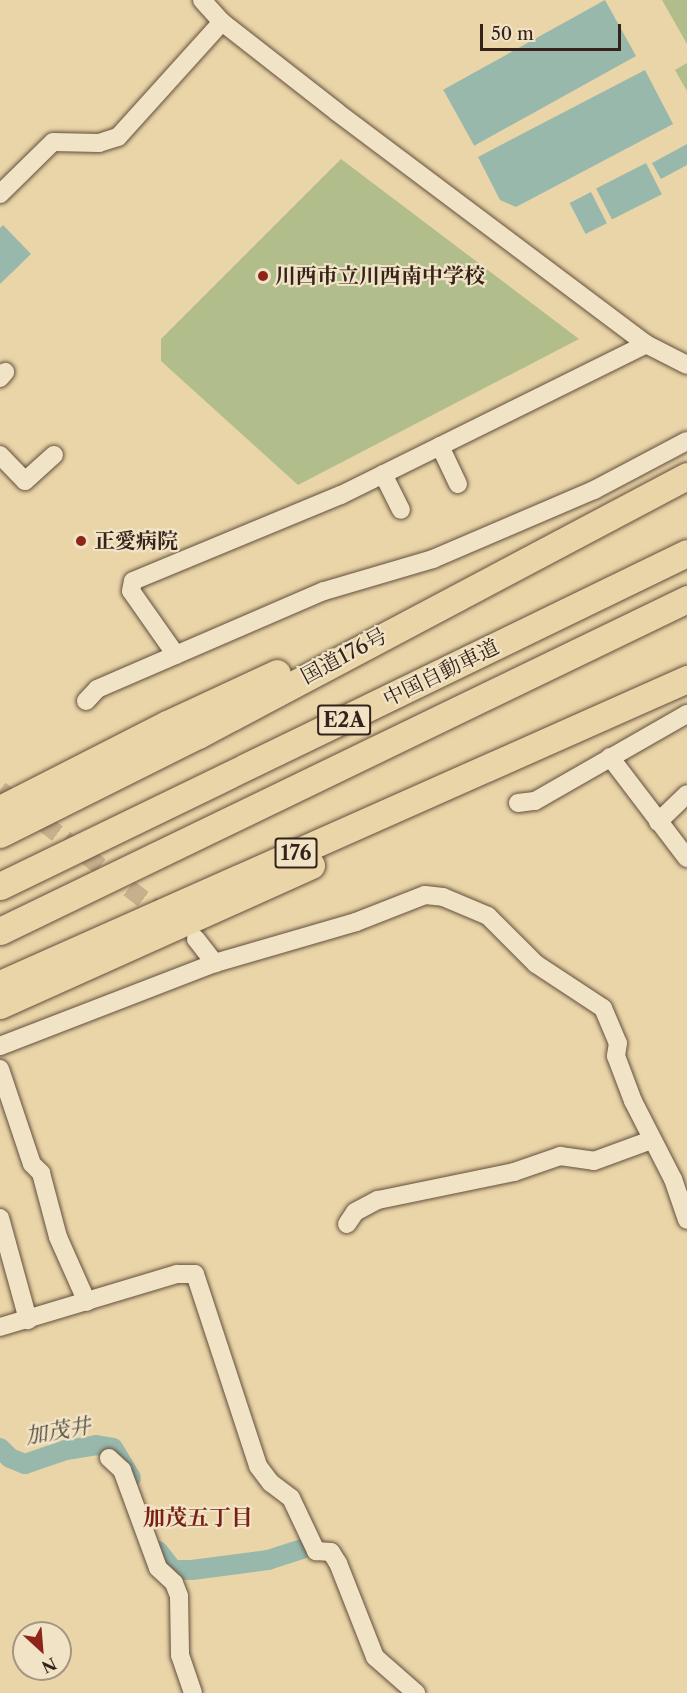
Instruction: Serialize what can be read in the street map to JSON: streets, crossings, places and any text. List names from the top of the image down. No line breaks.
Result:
{"streets":{"highway":["国道176号","中国自動車道","E2A","176"]},"districts":["加茂五丁目"],"water":["加茂井"],"places":["川西市立川西南中学校","正愛病院"],"scale_bar":"50 m","north":"bottom right"}
